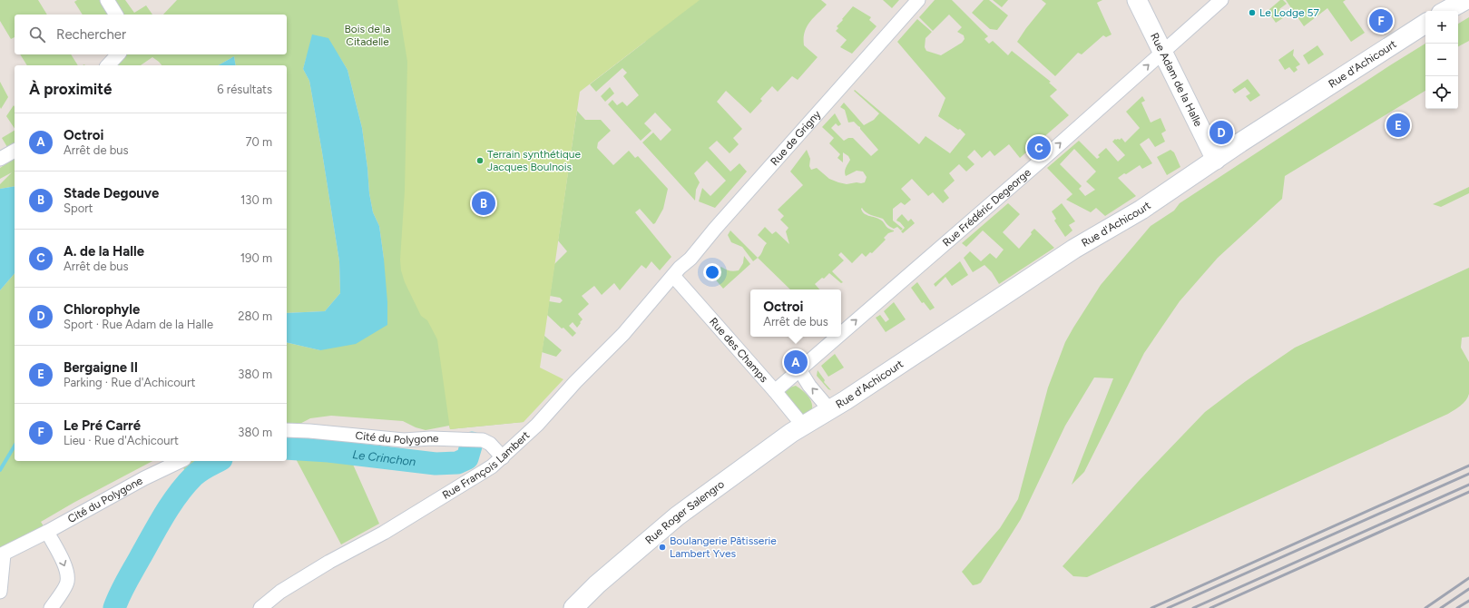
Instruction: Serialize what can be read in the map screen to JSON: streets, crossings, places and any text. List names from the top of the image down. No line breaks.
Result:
{"streets":{"street":["Rue d'Achicourt","Rue Adam de la Halle","Rue de Grigny","Rue Frédéric Degeorge","Rue des Champs","Cité du Polygone","Rue François Lambert","Rue Roger Salengro"]},"crossings":[["Rue d'Achicourt","Rue Adam de la Halle"],["Rue d'Achicourt","Rue des Champs"],["Rue d'Achicourt","Rue Roger Salengro"],["Rue Adam de la Halle","Rue Frédéric Degeorge"],["Rue de Grigny","Rue des Champs"],["Rue de Grigny","Rue François Lambert"],["Rue Frédéric Degeorge","Rue des Champs"],["Rue des Champs","Rue François Lambert"],["Rue des Champs","Rue Roger Salengro"],["Cité du Polygone","Rue François Lambert"]],"one_way":["Rue Frédéric Degeorge"],"water":["Le Crinchon"],"parks":["Bois de la Citadelle"],"places":["Le Lodge 57","Terrain synthétique Jacques Boulnois","Boulangerie Pâtisserie Lambert Yves"],"page":{"pins":["F","E","D","C","B","A"],"map_buttons":["+","−"],"search":"Rechercher","heading":["À proximité","6 résultats"],"list":[{"mark":"A","name":"Octroi","note":"Arrêt de bus","value":"70 m"},{"mark":"B","name":"Stade Degouve","note":"Sport","value":"130 m"},{"mark":"C","name":"A. de la Halle","note":"Arrêt de bus","value":"190 m"},{"mark":"D","name":"Chlorophyle","note":"Sport · Rue Adam de la Halle","value":"280 m"},{"mark":"E","name":"Bergaigne II","note":"Parking · Rue d'Achicourt","value":"380 m"},{"mark":"F","name":"Le Pré Carré","note":"Lieu · Rue d'Achicourt","value":"380 m"}],"popup":["Octroi","Arrêt de bus"]}}
